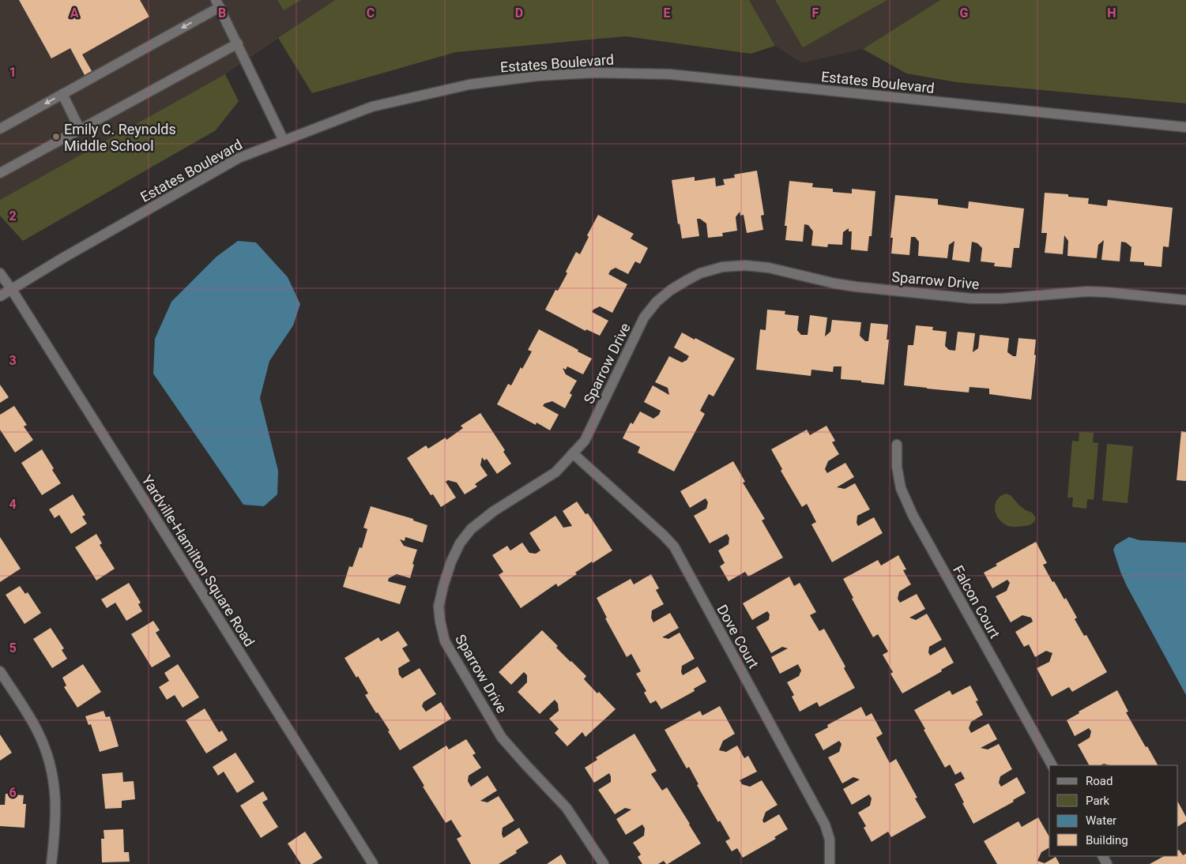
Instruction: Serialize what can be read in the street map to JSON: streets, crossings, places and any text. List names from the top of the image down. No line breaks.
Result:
{"streets":{"street":["Estates Boulevard","Sparrow Drive","Yardville-Hamilton Square Road","Falcon Court","Dove Court"]},"crossings":[["Estates Boulevard","Yardville-Hamilton Square Road"],["Sparrow Drive","Dove Court"]],"places":["Emily C. Reynolds Middle School"],"legend":["Road","Park","Water","Building"],"grid":{"columns":["A","B","C","D","E","F","G","H"],"rows":["1","2","3","4","5","6"]}}
